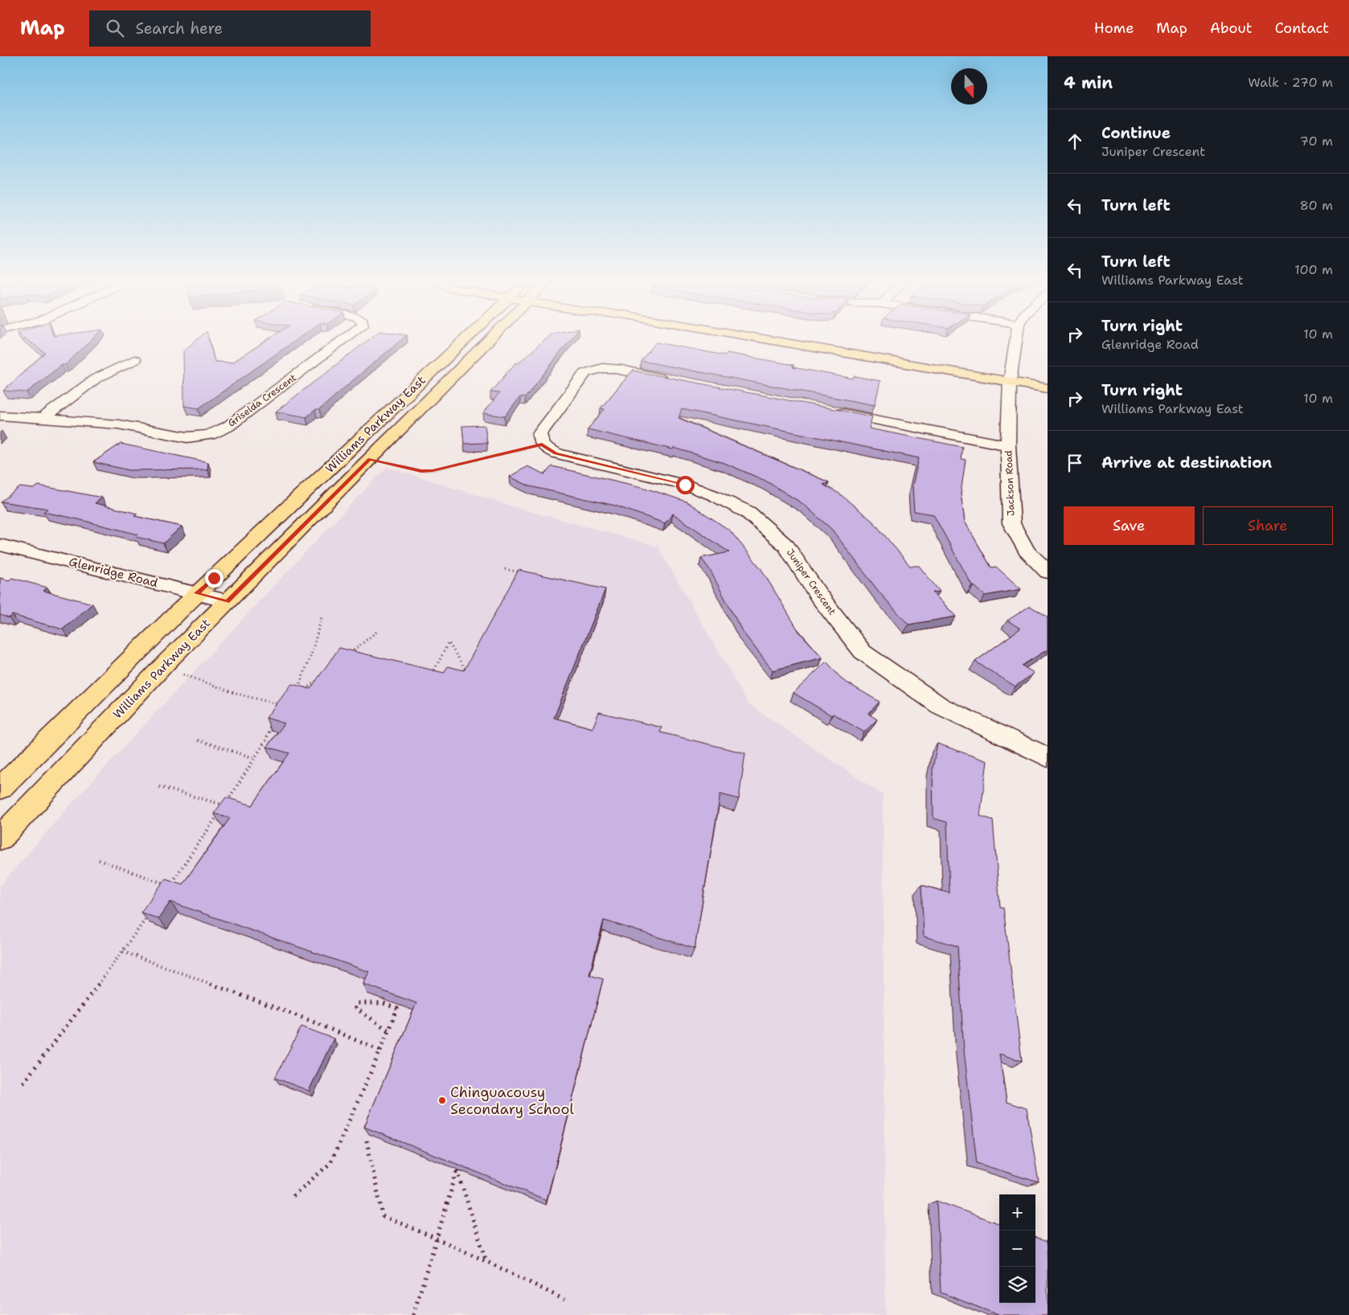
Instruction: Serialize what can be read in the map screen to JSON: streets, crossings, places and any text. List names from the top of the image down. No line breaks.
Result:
{"streets":{"main road":["Williams Parkway East"],"street":["Griselda Crescent","Jackson Road","Glenridge Road","Juniper Crescent"]},"crossings":[["Williams Parkway East","Glenridge Road"]],"places":["Chinguacousy Secondary School"],"north":"bottom","page":{"header":"Map","search":"Search here","nav":["Home","Map","About","Contact"],"heading":["4 min","Walk · 270 m"],"list":[["Continue","Juniper Crescent","70 m"],["Turn left","80 m"],["Turn left","Williams Parkway East","100 m"],["Turn right","Glenridge Road","10 m"],["Turn right","Williams Parkway East","10 m"],"Arrive at destination"],"buttons":["Save","Share"],"map_buttons":["+","−"]}}
